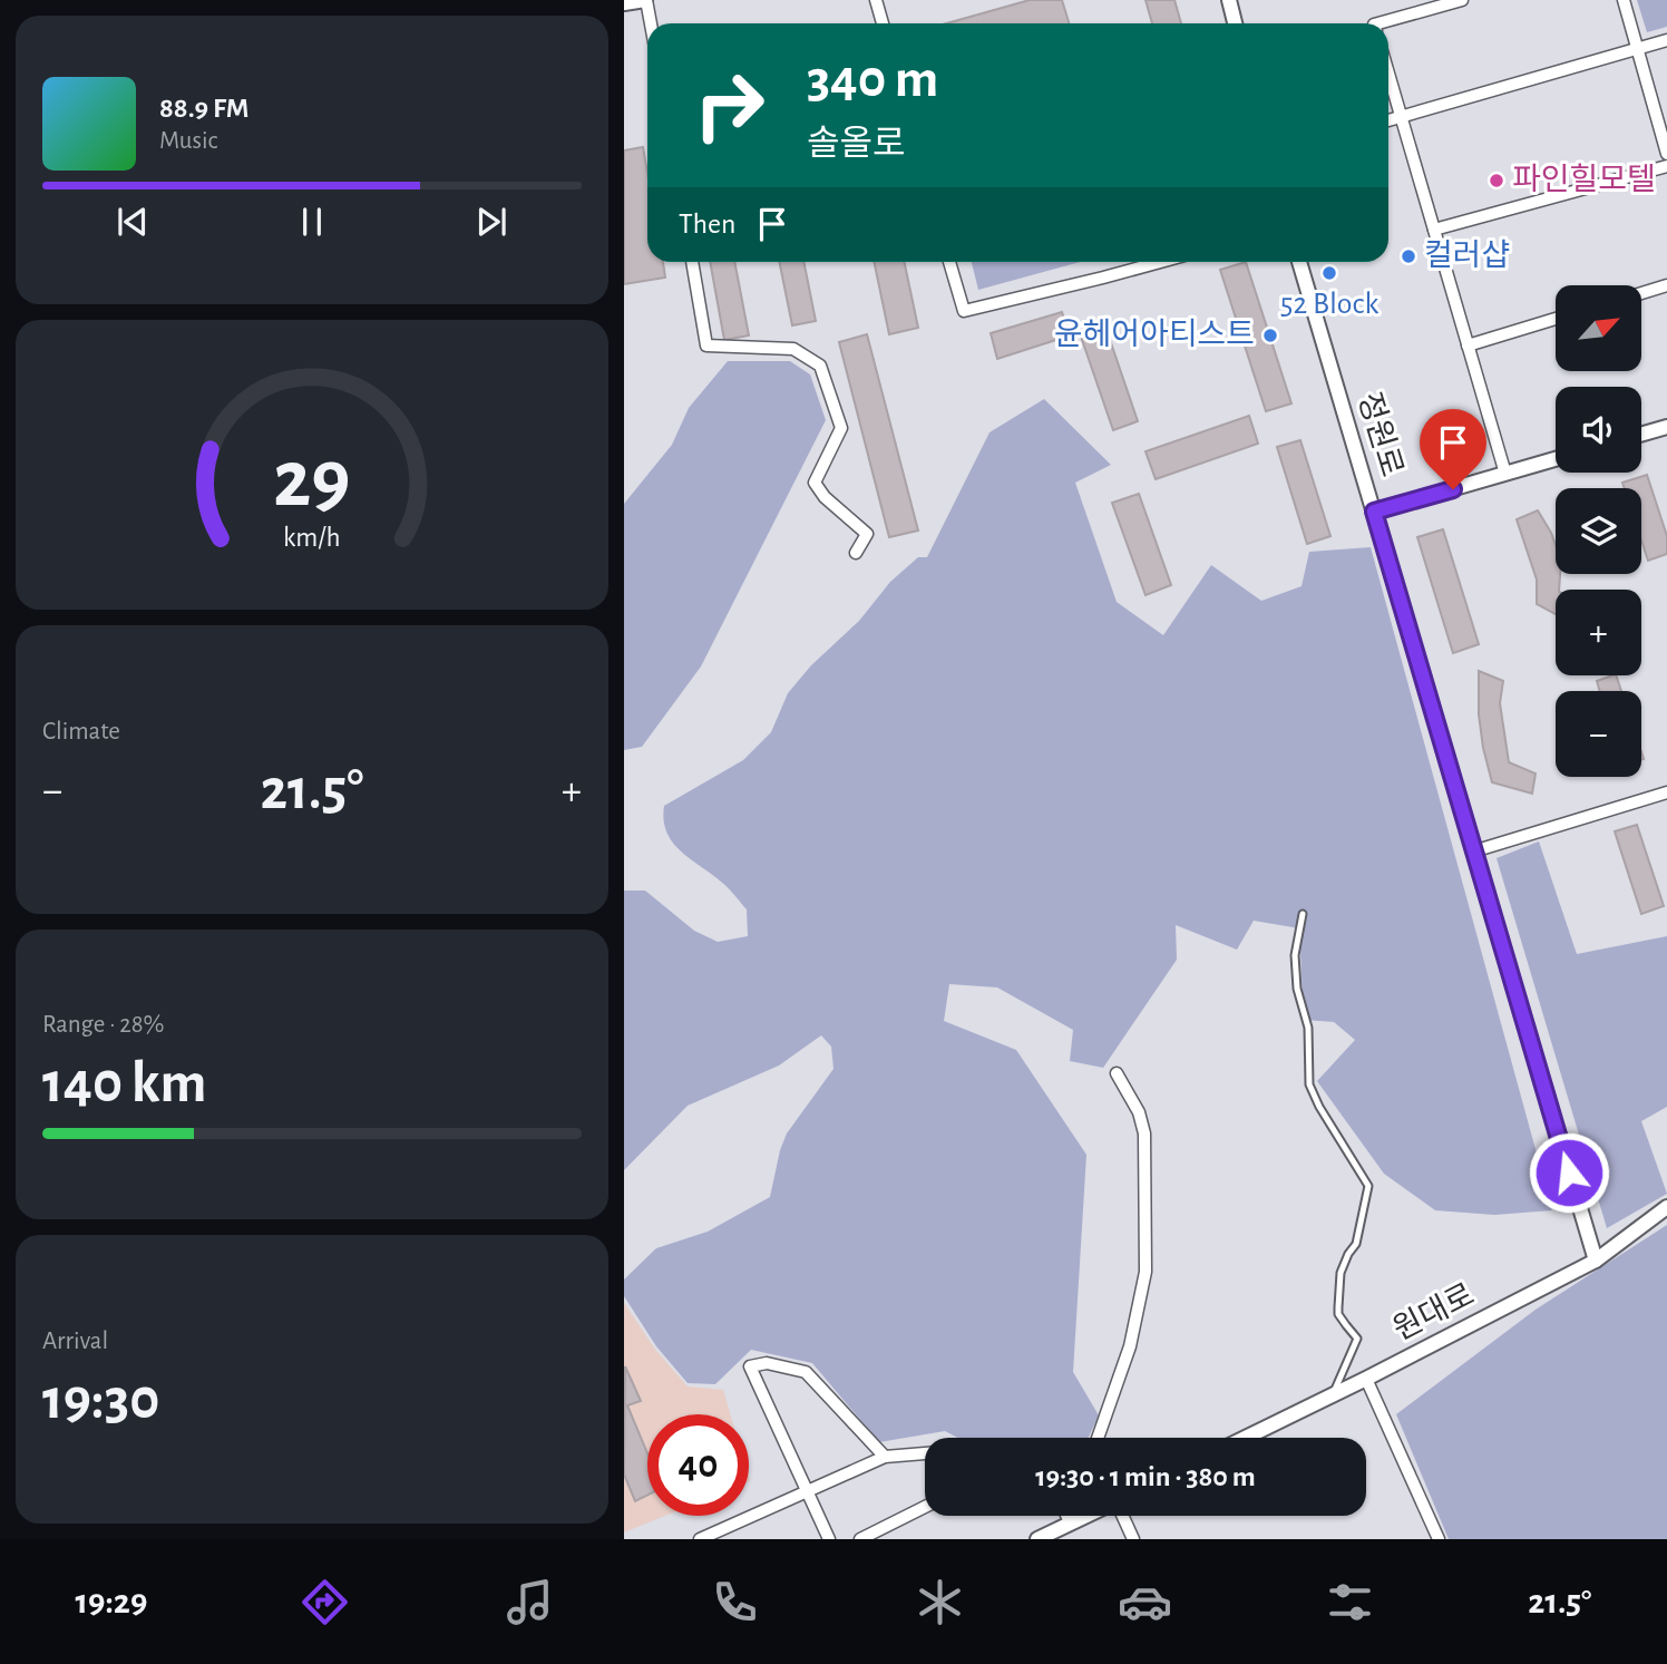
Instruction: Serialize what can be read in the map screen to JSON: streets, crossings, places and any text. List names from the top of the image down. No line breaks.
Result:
{"streets":{"street":["정원로","원대로"]},"crossings":[["정원로","원대로"]],"places":["파인힐모텔","컬러샵","52 Block","윤헤어아티스트"],"north":"top right","page":{"turn":["340 m","솔올로"],"song":["88.9 FM","Music"],"then":"Then","map_buttons":["+","−"],"tile":["Climate",["Range · 28%","140 km"],["Arrival","19:30"]],"heat":["−","21.5°","+"],"limit":"40","trip":"19:30 · 1 min · 380 m","tabs":["19:29","21.5°"],"gauge":["29","km/h"]}}
